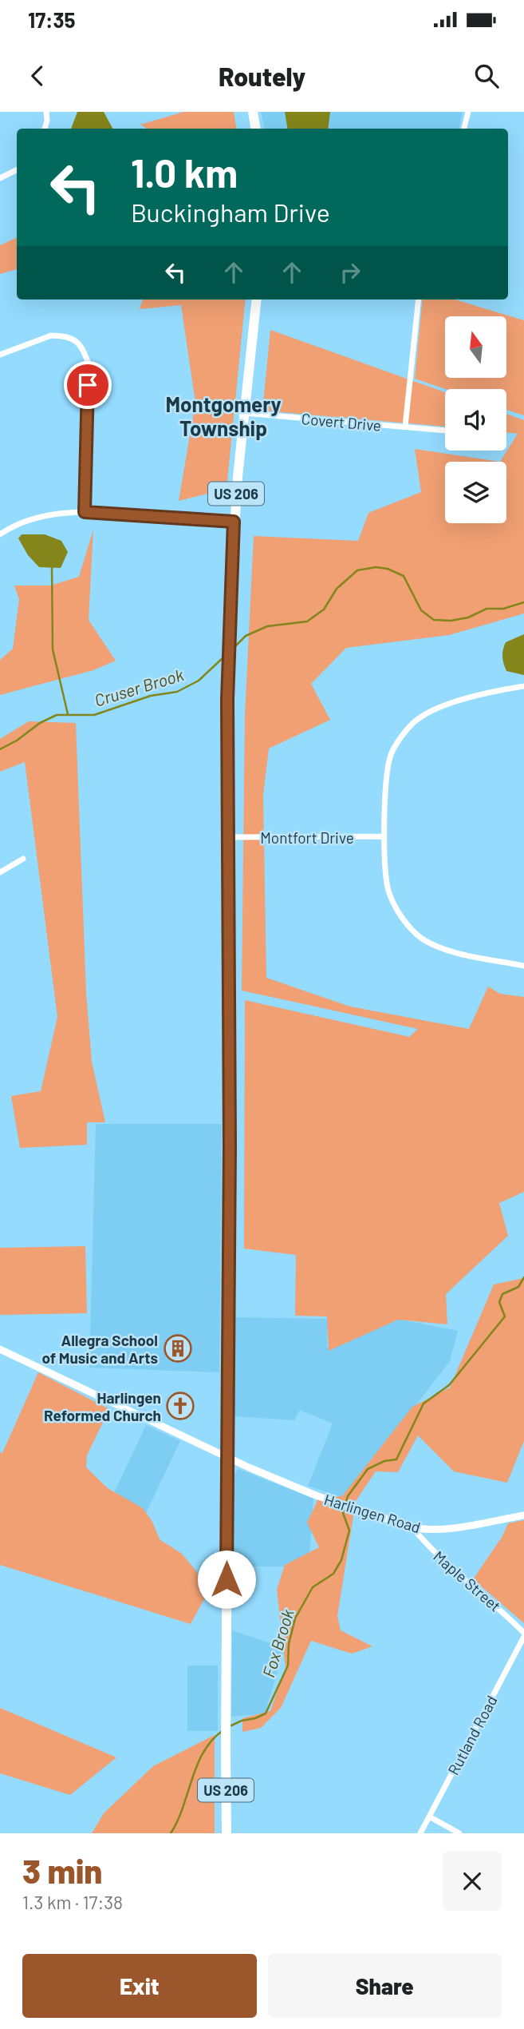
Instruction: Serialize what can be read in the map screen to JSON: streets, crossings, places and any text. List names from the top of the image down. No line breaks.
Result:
{"streets":{"highway":["US 206"],"street":["Covert Drive","Montfort Drive","Harlingen Road","Maple Street","Rutland Road"]},"crossings":[["Covert Drive","US 206"],["US 206","Montfort Drive"],["US 206","Harlingen Road"],["Harlingen Road","Maple Street"]],"districts":["Montgomery Township"],"water":["Cruser Brook","Fox Brook"],"places":{"building":["Allegra School of Music and Arts"],"church":["Harlingen Reformed Church"]},"north":"top","page":{"status":"17:35","header":"Routely","turn":["1.0 km","Buckingham Drive"],"heading":["3 min","1.3 km · 17:38"],"buttons":["Exit","Share"]}}
